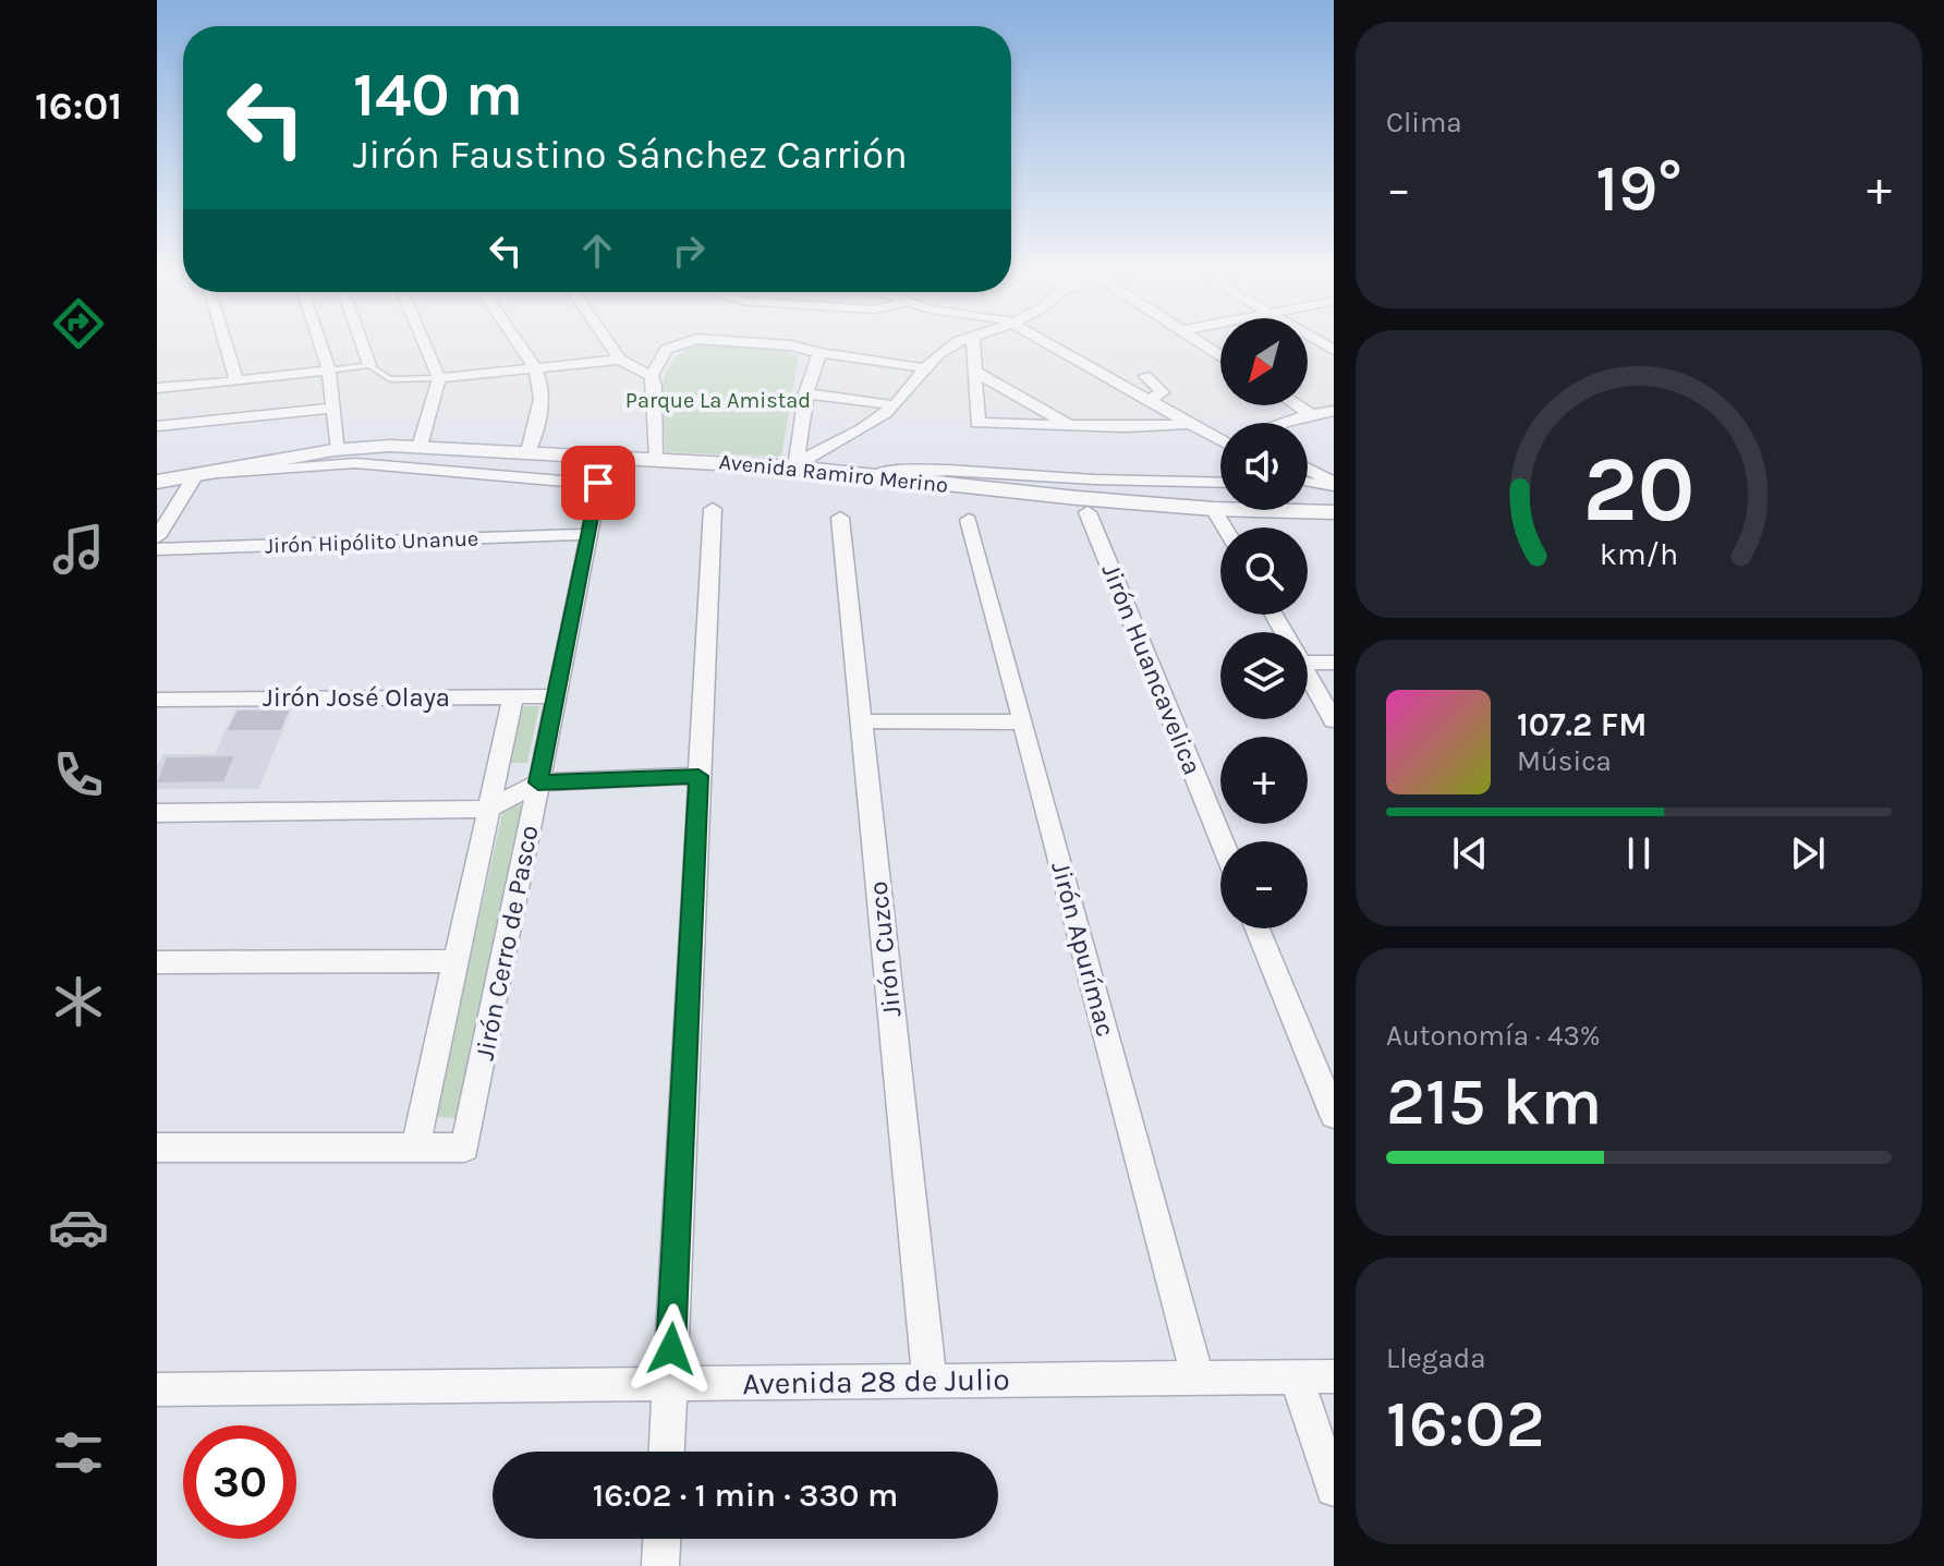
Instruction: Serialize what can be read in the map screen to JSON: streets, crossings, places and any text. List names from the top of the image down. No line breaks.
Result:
{"streets":{"street":["Avenida Ramiro Merino","Jirón Hipólito Unanue","Jirón Huancavelica","Jirón José Olaya","Jirón Cerro de Pasco","Jirón Cuzco","Jirón Apurímac","Avenida 28 de Julio"]},"crossings":[["Avenida Ramiro Merino","Jirón Cerro de Pasco"],["Jirón Hipólito Unanue","Jirón Cerro de Pasco"],["Jirón José Olaya","Jirón Cerro de Pasco"],["Jirón Cuzco","Avenida 28 de Julio"],["Jirón Apurímac","Avenida 28 de Julio"]],"parks":["Parque La Amistad"],"north":"bottom left","page":{"tabs":"16:01","tile":["Clima",["Autonomía · 43%","215 km"],["Llegada","16:02"]],"turn":["140 m","Jirón Faustino Sánchez Carrión"],"heat":["−","19°","+"],"map_buttons":["+","−"],"song":["107.2 FM","Música"],"limit":"30","trip":"16:02 · 1 min · 330 m","gauge":["20","km/h"]}}
